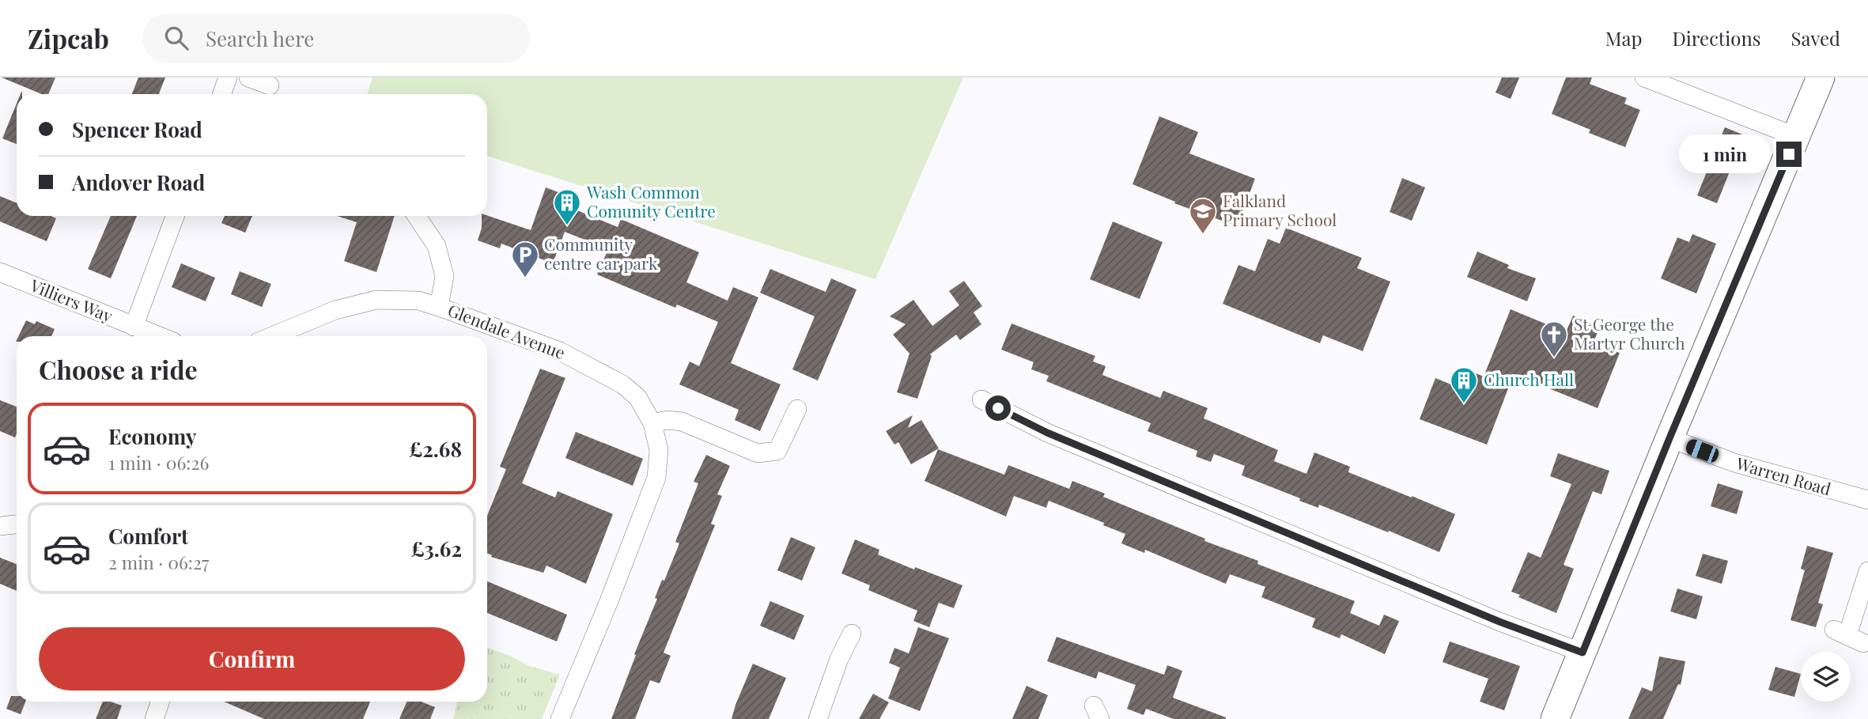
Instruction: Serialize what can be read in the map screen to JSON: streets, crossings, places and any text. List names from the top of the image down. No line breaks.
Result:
{"streets":{"street":["Villiers Way","Glendale Avenue","Warren Road"]},"places":{"building":["Wash Common Comunity Centre","Church Hall"],"school or university":["Falkland Primary School"],"parking":["Community centre car park"],"church":["St George the Martyr Church"]},"page":{"header":"Zipcab","search":"Search here","nav":["Map","Directions","Saved"],"banner":["Spencer Road","Andover Road"],"bubble":"1 min","heading":"Choose a ride","list":[{"name":"Economy","note":"1 min · 06:26","value":"£2.68"},{"name":"Comfort","note":"2 min · 06:27","value":"£3.62"}],"buttons":"Confirm"}}
